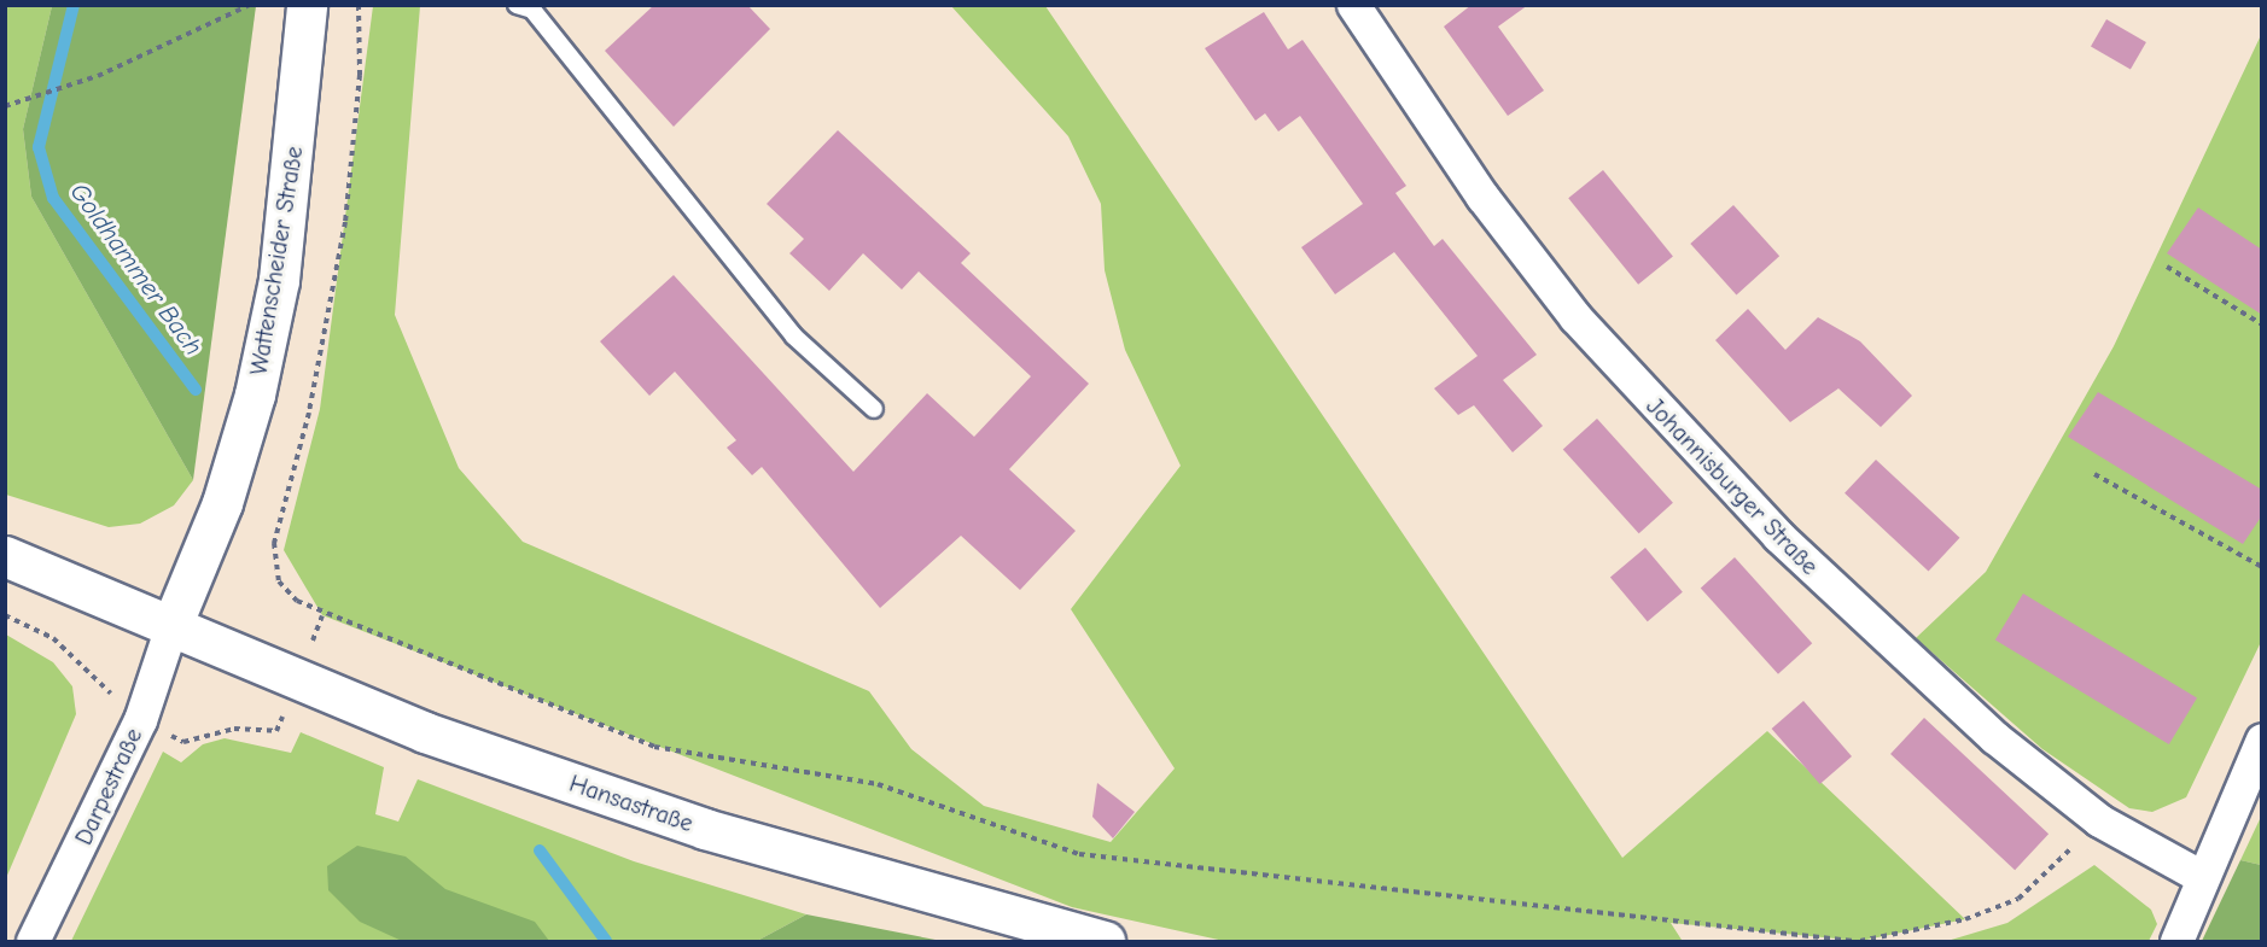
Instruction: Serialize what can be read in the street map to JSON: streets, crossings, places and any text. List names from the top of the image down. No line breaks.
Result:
{"streets":{"street":["Wattenscheider Straße","Johannisburger Straße","Darpestraße","Hansastraße"]},"crossings":[["Wattenscheider Straße","Darpestraße"],["Wattenscheider Straße","Hansastraße"],["Darpestraße","Hansastraße"]],"water":["Goldhammer Bach"]}
